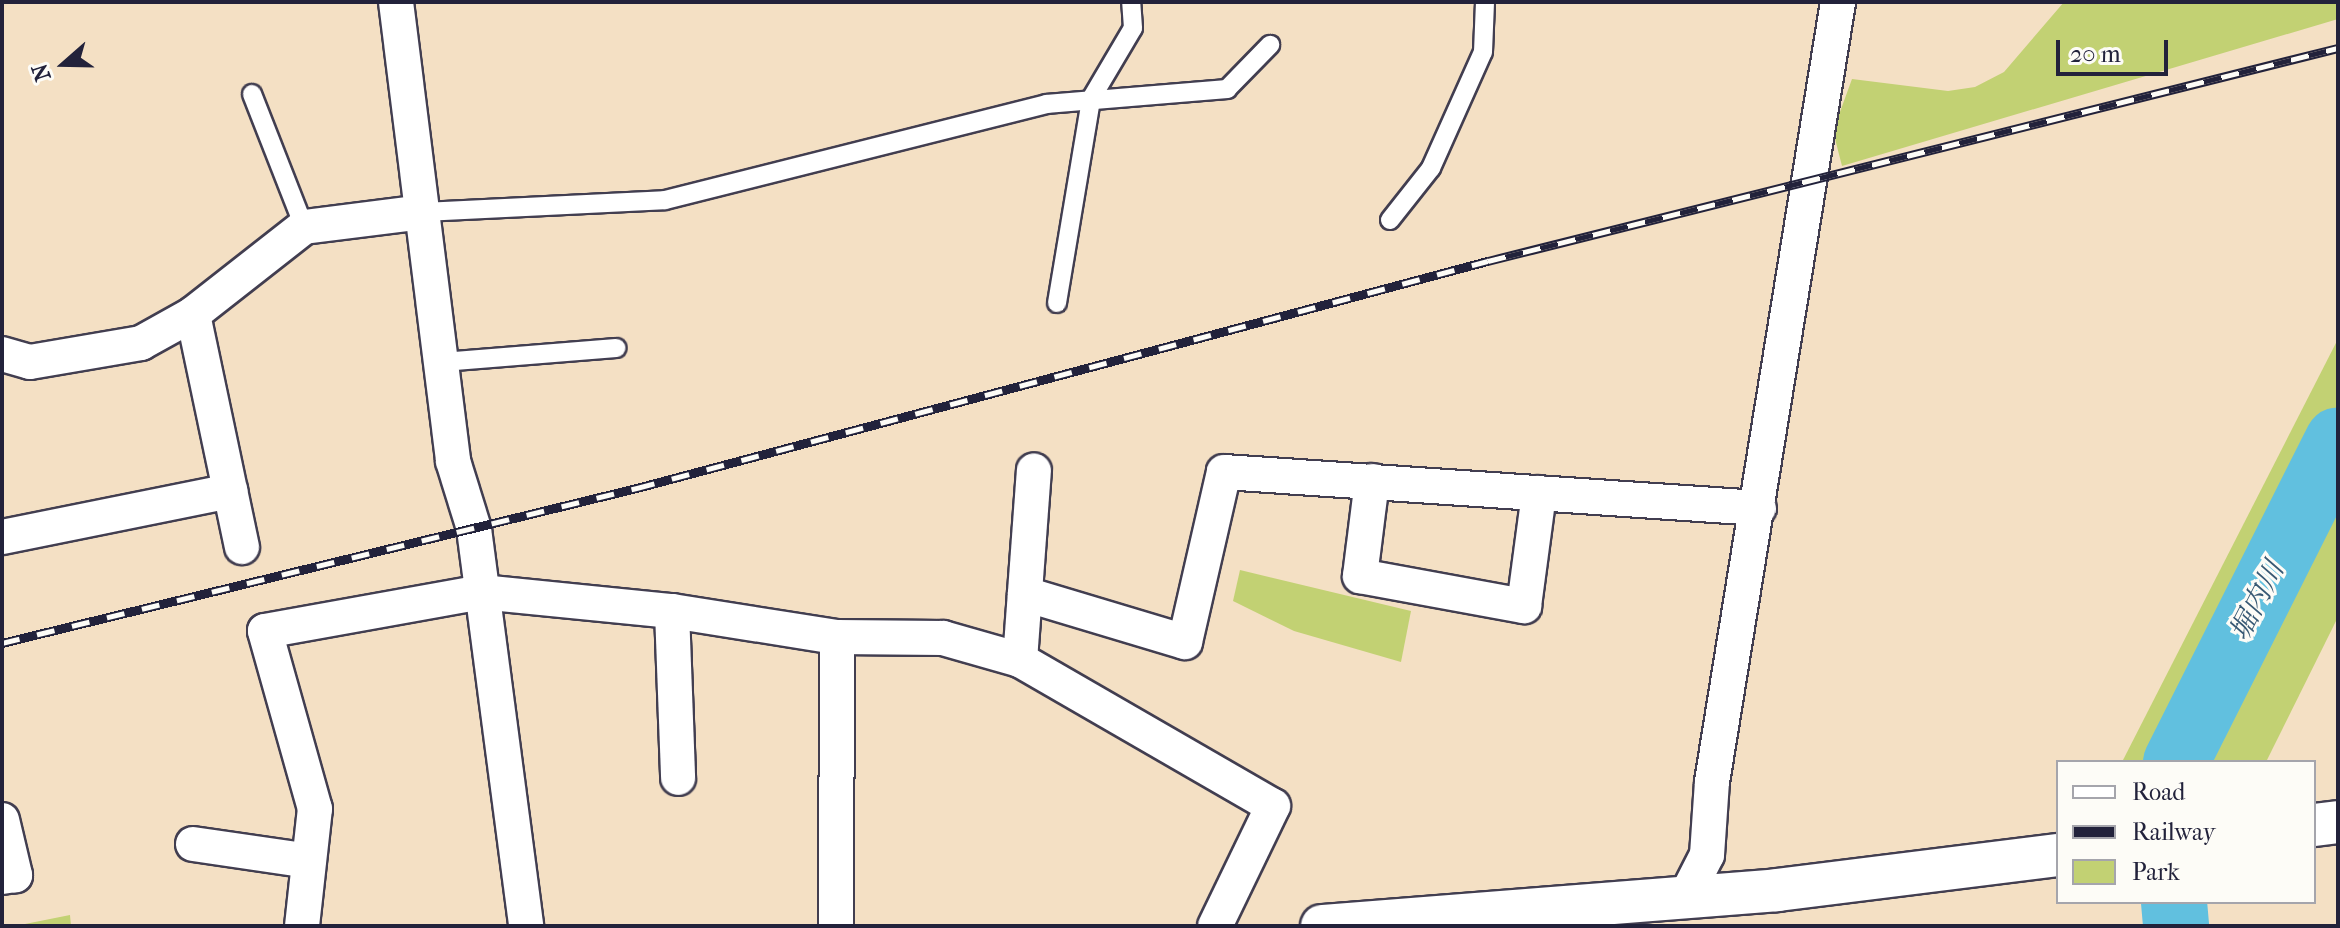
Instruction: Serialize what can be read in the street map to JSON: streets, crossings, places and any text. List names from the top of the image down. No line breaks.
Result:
{"water":["堀内川"],"legend":["Road","Railway","Park"],"scale_bar":"20 m","north":"left"}
